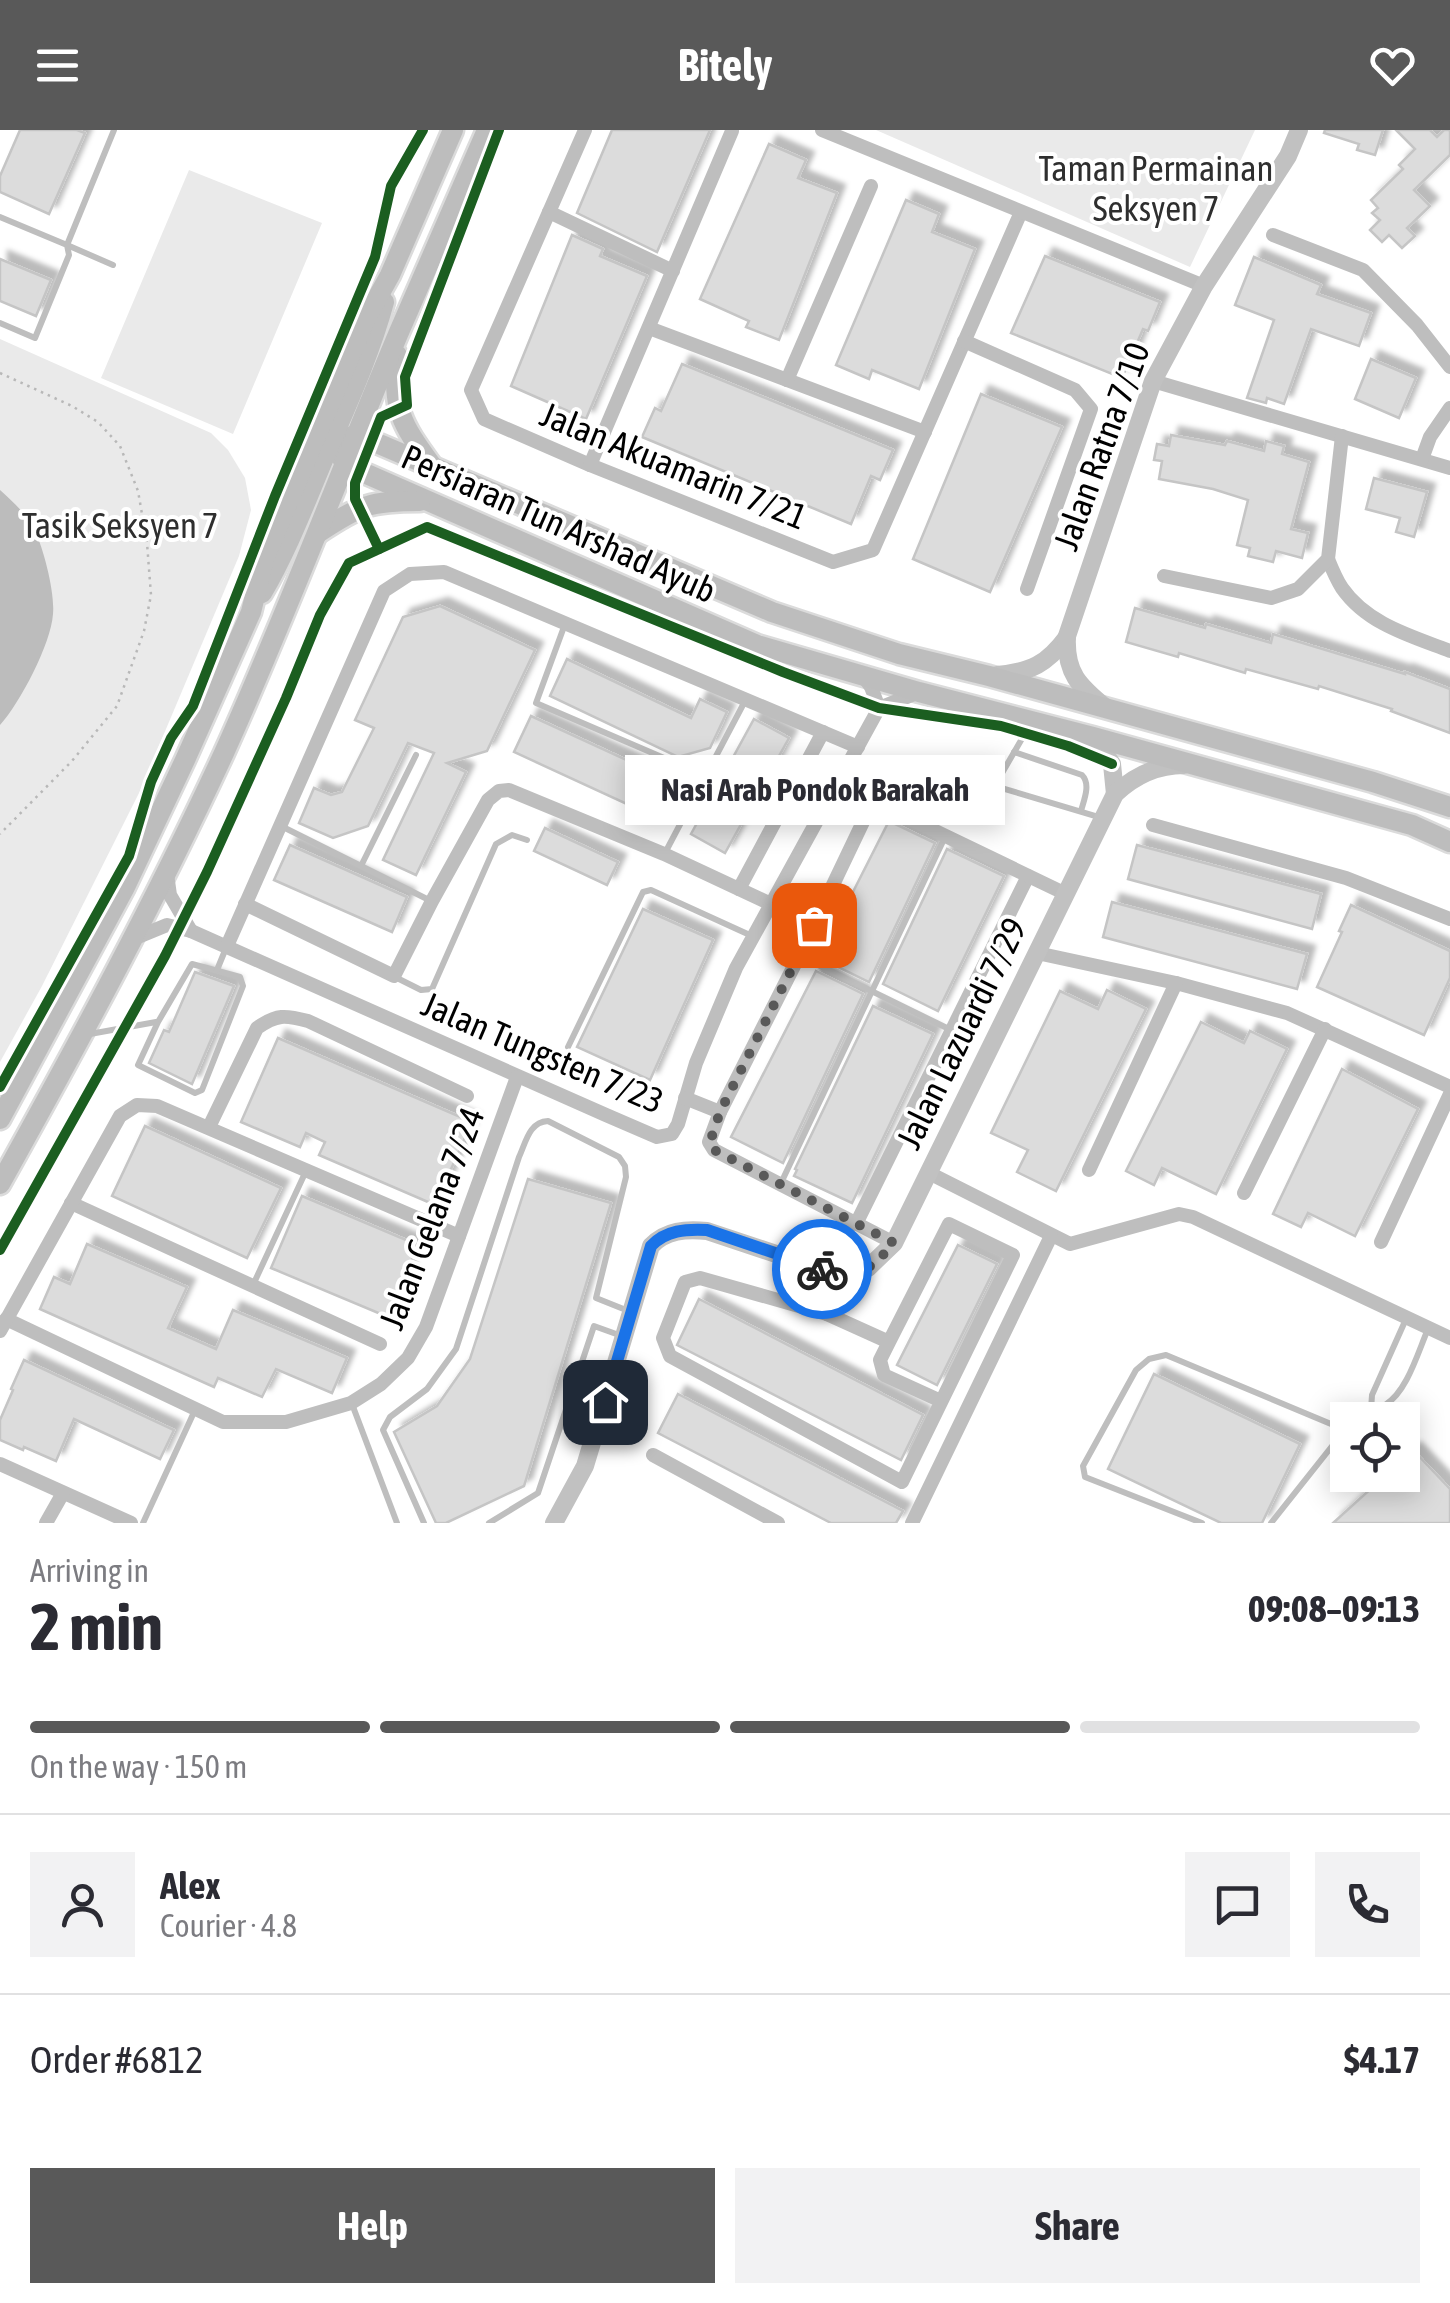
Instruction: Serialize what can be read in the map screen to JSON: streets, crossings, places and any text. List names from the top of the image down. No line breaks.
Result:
{"streets":{"main road":["Persiaran Tun Arshad Ayub"],"street":["Jalan Ratna 7/10","Jalan Akuamarin 7/21","Jalan Lazuardi 7/29","Jalan Tungsten 7/23","Jalan Gelana 7/24"]},"crossings":[["Jalan Ratna 7/10","Persiaran Tun Arshad Ayub"],["Jalan Tungsten 7/23","Jalan Gelana 7/24"]],"parks":["Taman Permainan Seksyen 7","Tasik Seksyen 7"],"places":["Nasi Arab Pondok Barakah"],"page":{"header":"Bitely","bubble":"Nasi Arab Pondok Barakah","heading":["2 min","Arriving in","09:08–09:13"],"panel":["Alex","Courier · 4.8","Order #6812","$4.17"],"bar":"On the way · 150 m","buttons":["Help","Share"]}}
